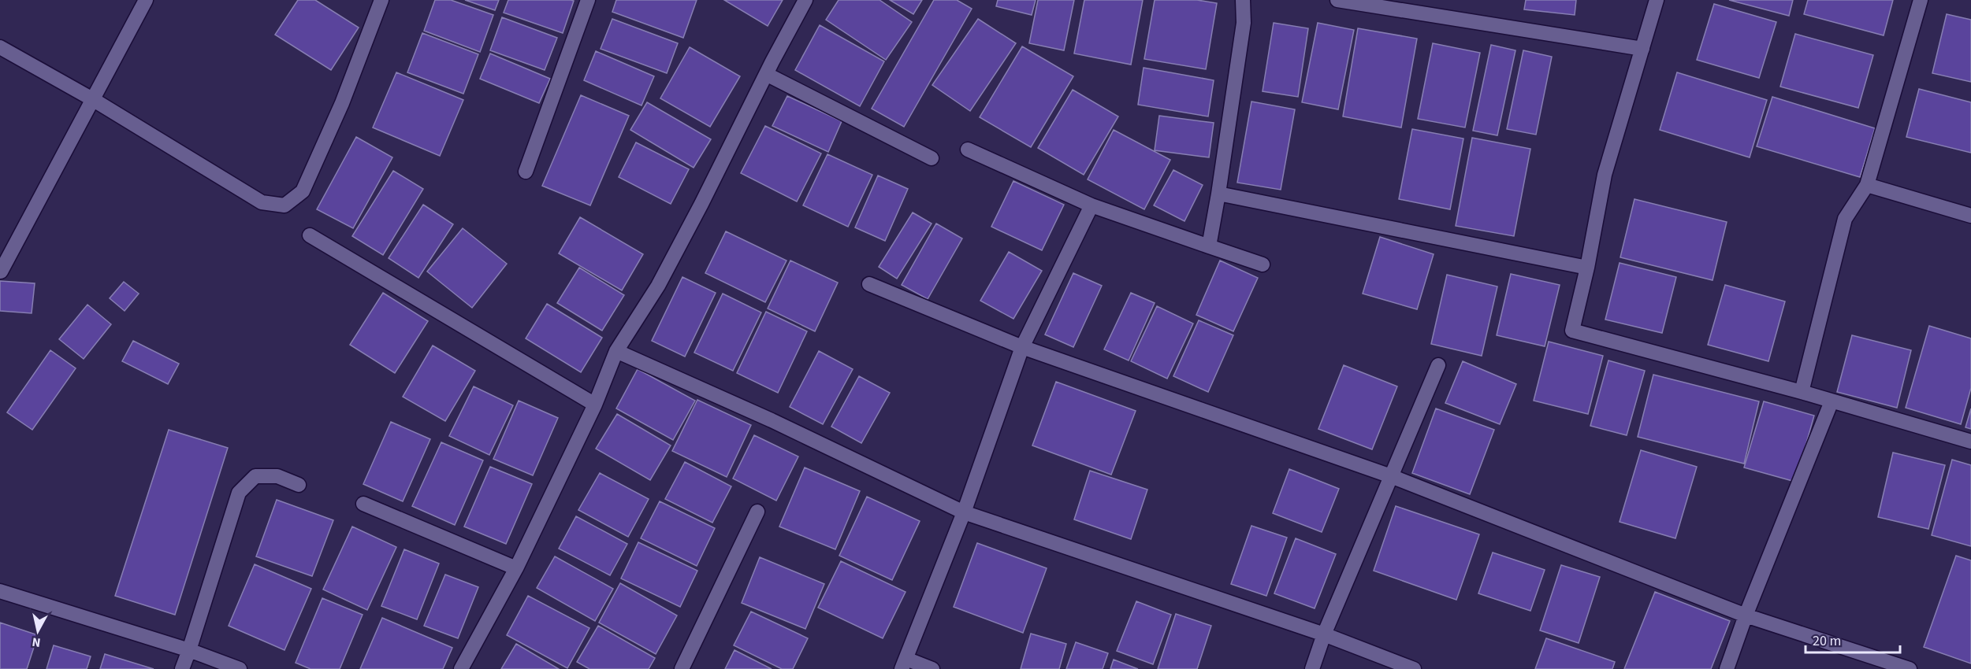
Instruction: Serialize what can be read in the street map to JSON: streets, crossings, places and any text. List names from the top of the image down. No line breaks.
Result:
{"scale_bar":"20 m","north":"bottom"}
